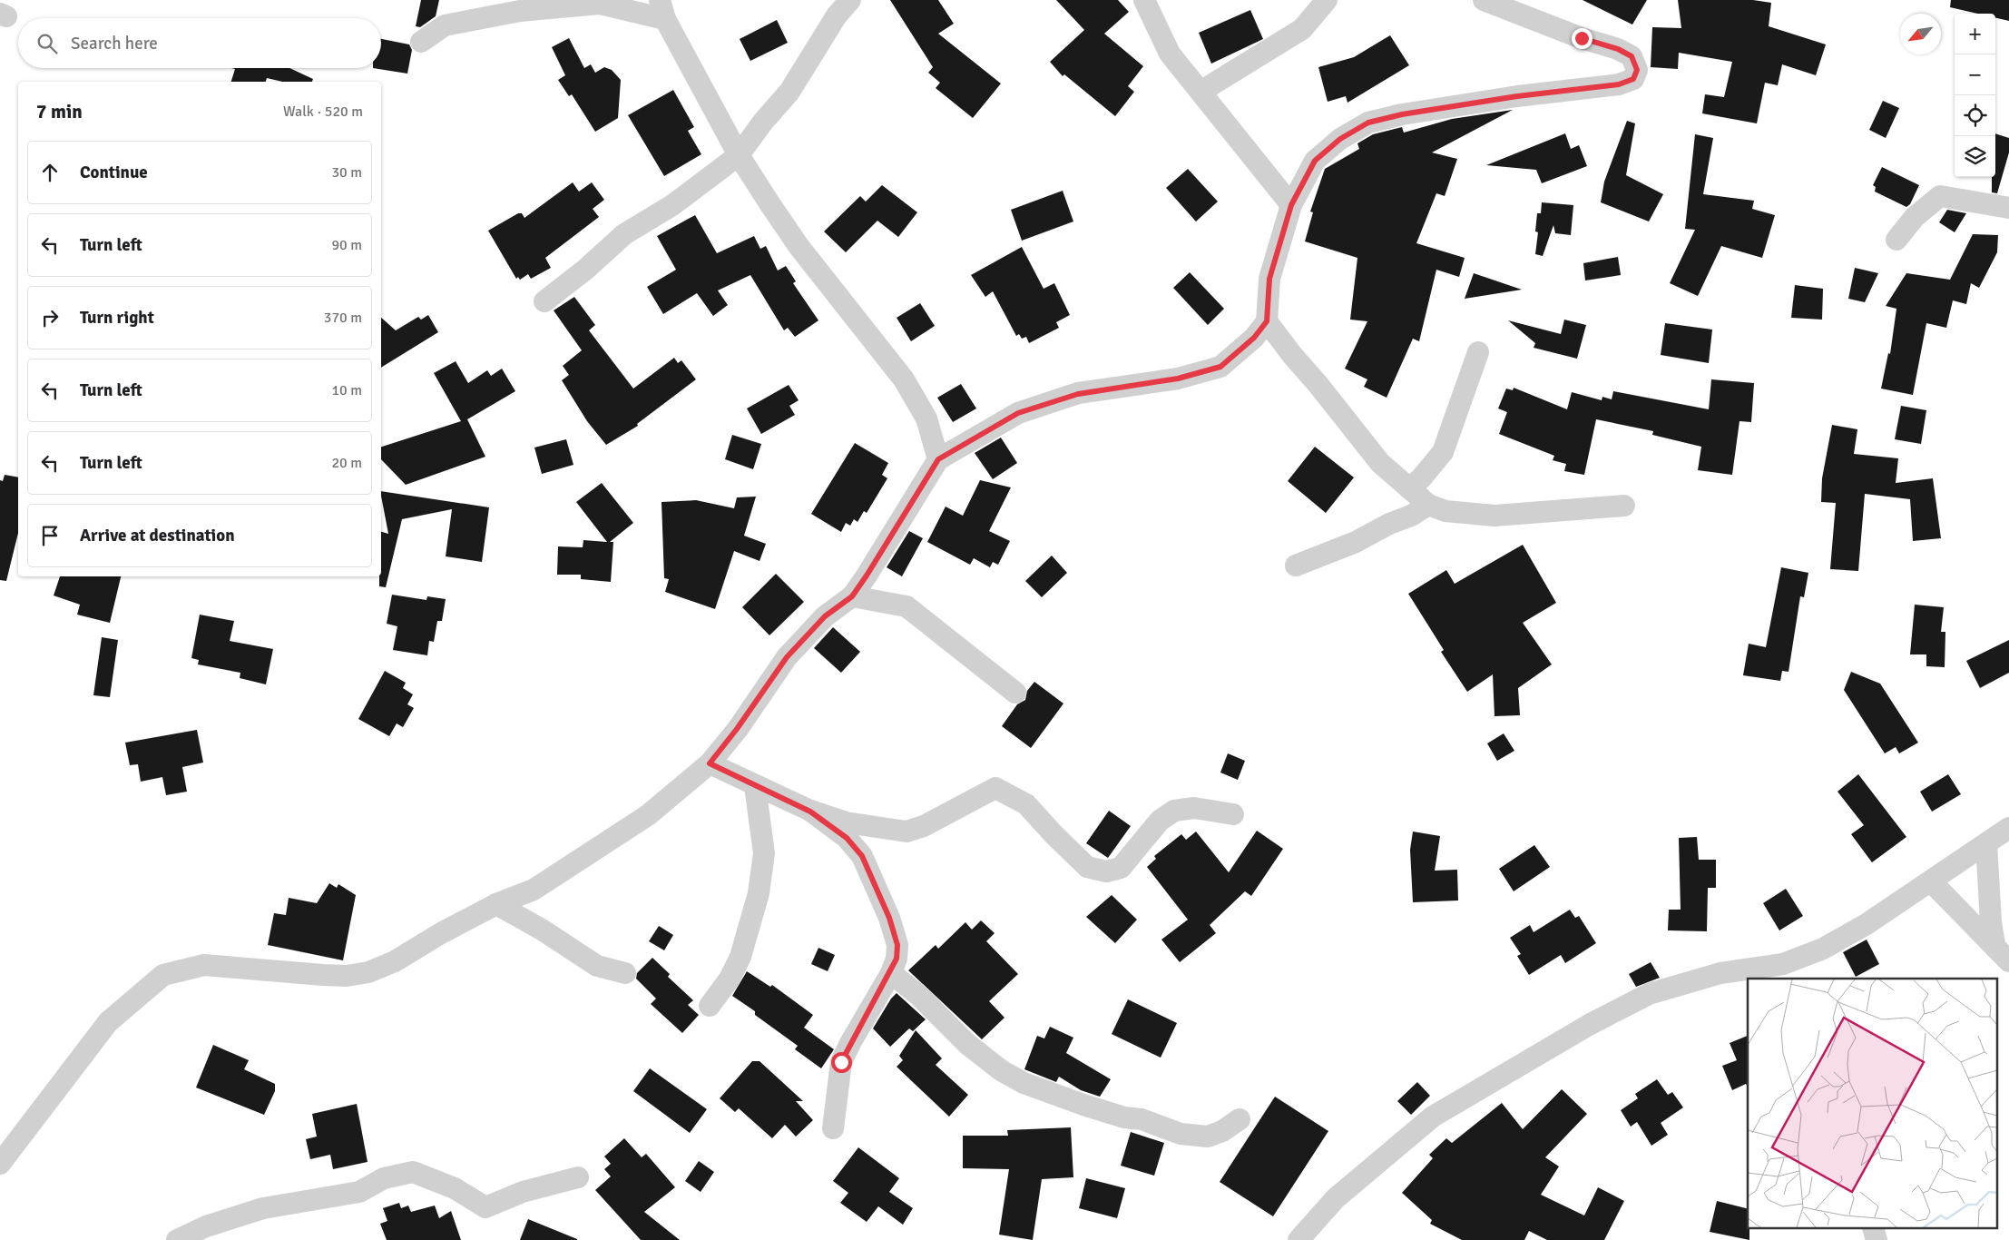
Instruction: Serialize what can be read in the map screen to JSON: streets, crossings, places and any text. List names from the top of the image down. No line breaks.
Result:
{"north":"bottom left","page":{"map_buttons":["+","−"],"search":"Search here","heading":["7 min","Walk · 520 m"],"list":[["Continue","30 m"],["Turn left","90 m"],["Turn right","370 m"],["Turn left","10 m"],["Turn left","20 m"],"Arrive at destination"]}}
